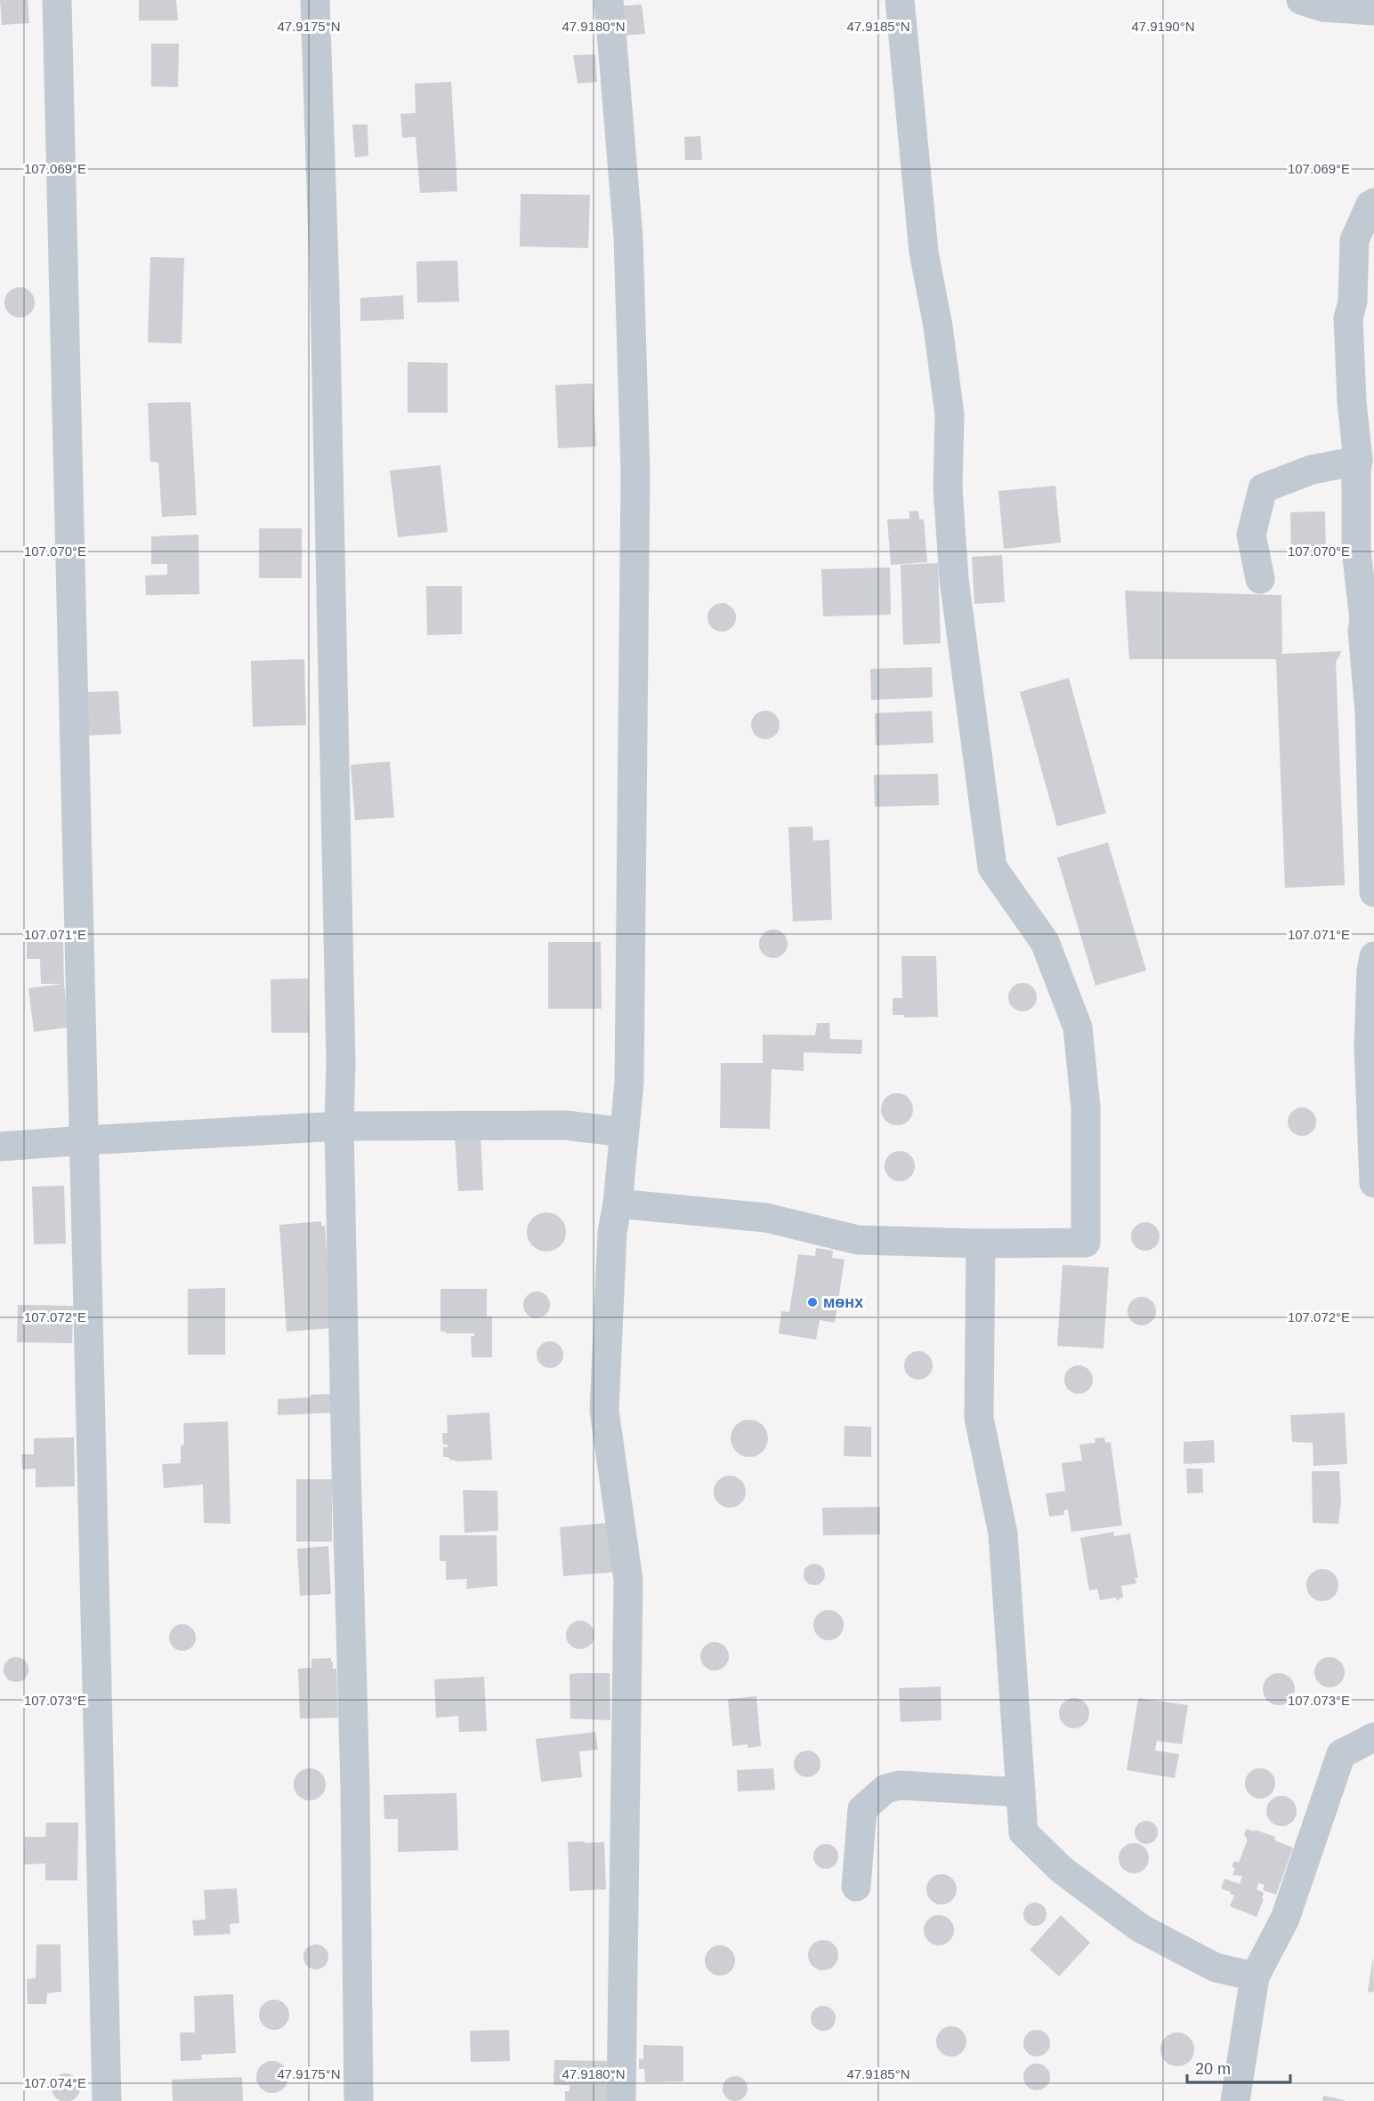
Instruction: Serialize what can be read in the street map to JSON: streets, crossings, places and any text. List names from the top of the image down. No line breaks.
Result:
{"places":["мөнх"],"scale_bar":"20 m","coordinates":["47.9175°N","47.9180°N","47.9185°N","47.9190°N","107.069°E","107.070°E","107.071°E","107.072°E","107.073°E","107.074°E"]}
